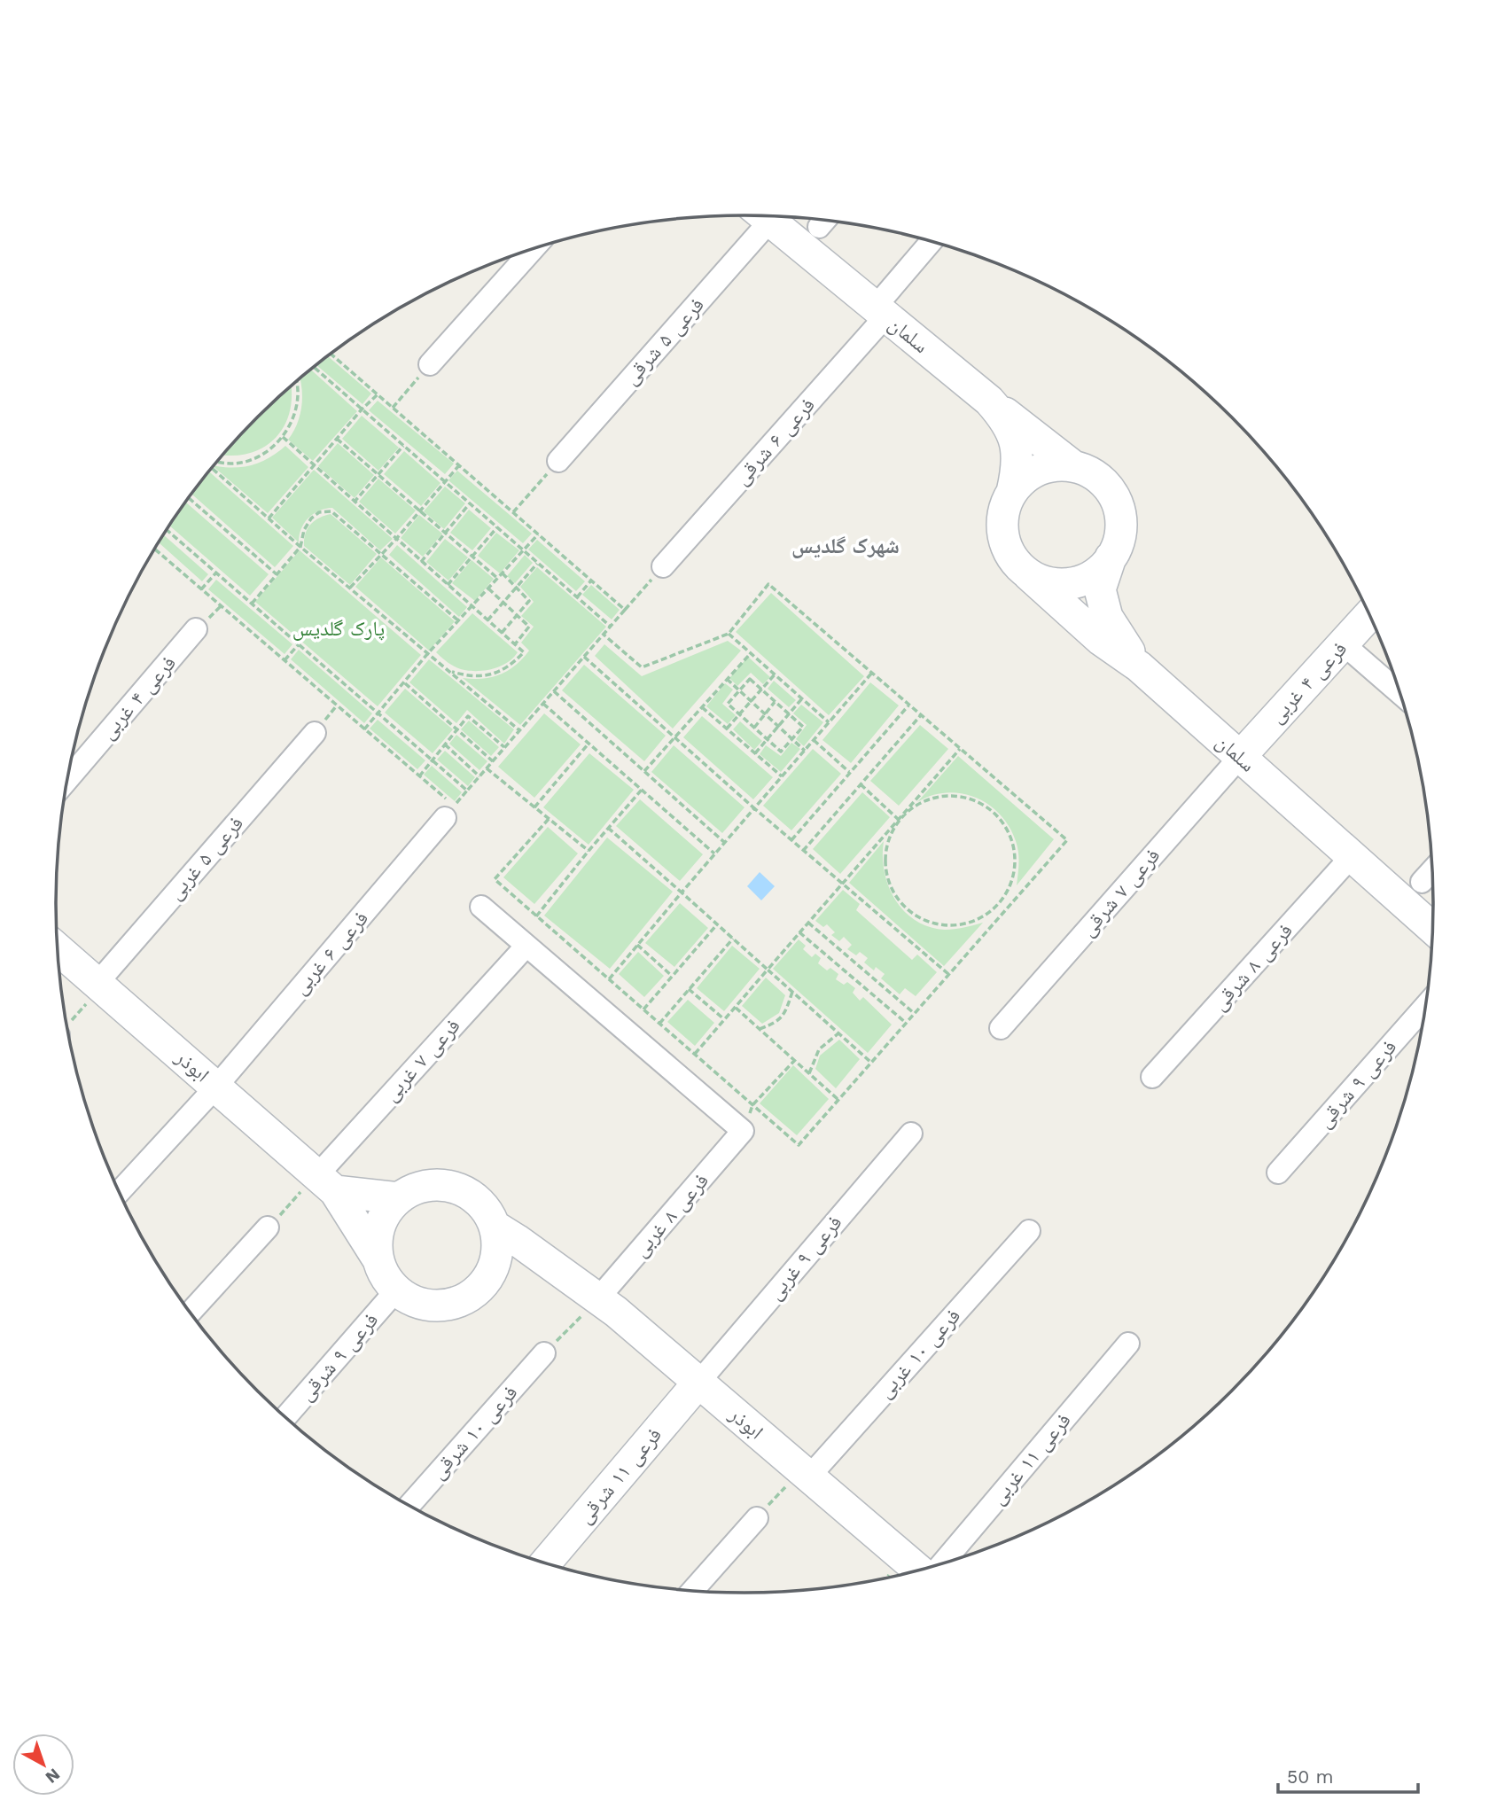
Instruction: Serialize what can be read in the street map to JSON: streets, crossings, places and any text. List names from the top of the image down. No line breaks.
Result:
{"streets":{"street":["سلمان","فرعی ۵ شرقی","فرعی ۶ شرقی","فرعی ۴ غربی","فرعی ۵ غربی","فرعی ۷ شرقی","فرعی ۶ غربی","فرعی ۸ شرقی","فرعی ۷ غربی","ابوذر","فرعی ۹ شرقی","فرعی ۸ غربی","فرعی ۹ غربی","فرعی ۱۰ غربی","فرعی ۱۰ شرقی","فرعی ۱۱ غربی","فرعی ۱۱ شرقی"]},"crossings":[["سلمان","فرعی ۶ شرقی"],["سلمان","فرعی ۴ غربی"],["سلمان","فرعی ۷ شرقی"],["سلمان","فرعی ۸ شرقی"],["فرعی ۴ غربی","فرعی ۷ شرقی"],["فرعی ۵ غربی","ابوذر"],["فرعی ۶ غربی","ابوذر"],["فرعی ۷ غربی","ابوذر"],["فرعی ۷ غربی","فرعی ۸ غربی"],["ابوذر","فرعی ۹ شرقی"],["ابوذر","فرعی ۸ غربی"],["ابوذر","فرعی ۹ غربی"],["ابوذر","فرعی ۱۰ غربی"],["ابوذر","فرعی ۱۱ شرقی"],["فرعی ۹ غربی","فرعی ۱۱ شرقی"]],"districts":["شهرک گلدیس"],"parks":["پارک گلدیس"],"scale_bar":"50 m","north":"bottom right"}
